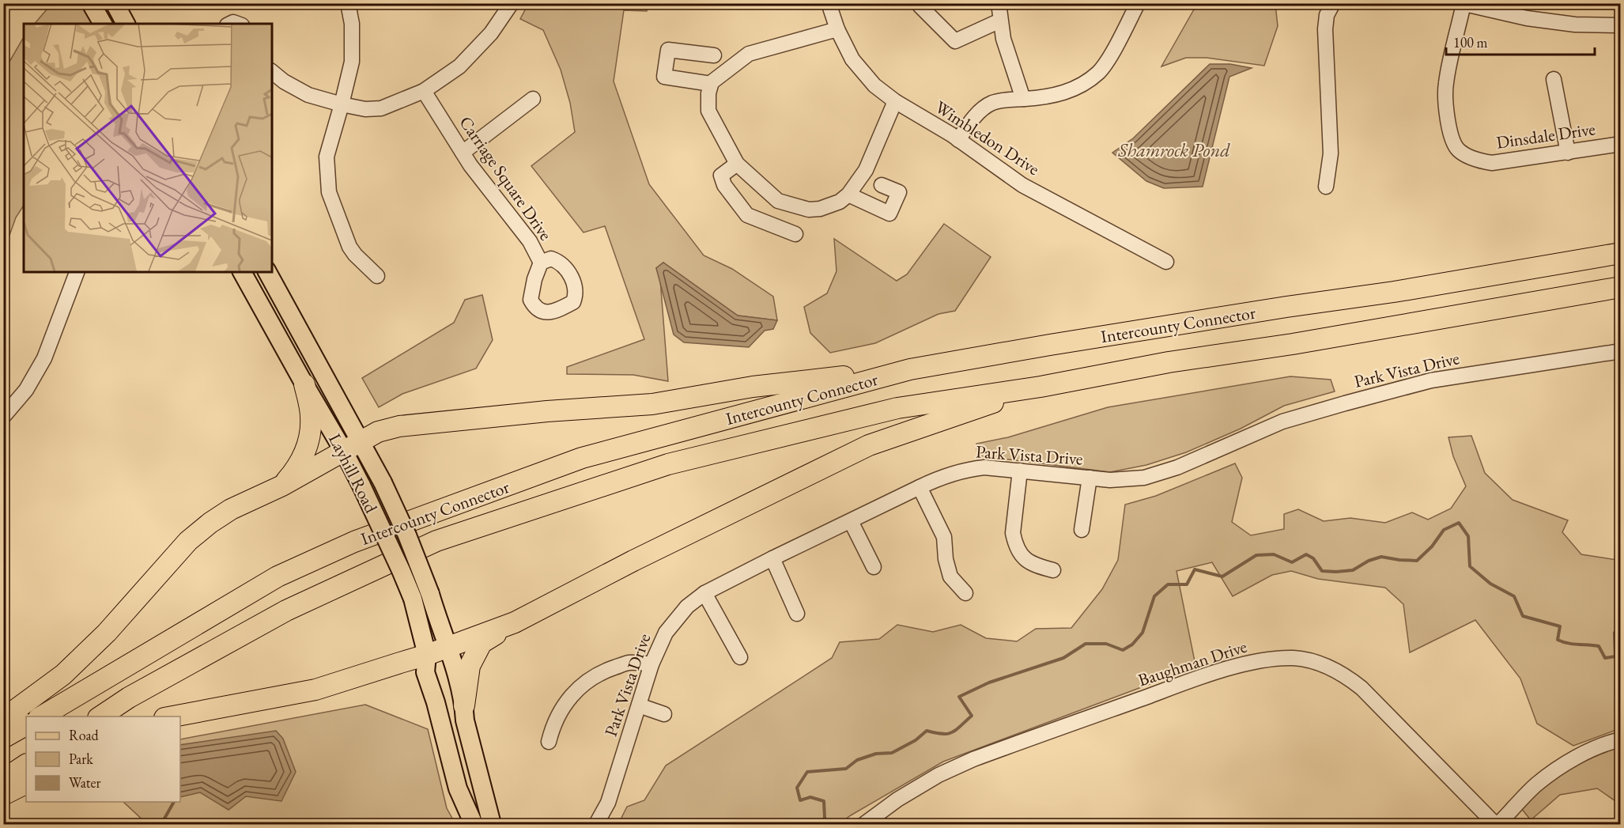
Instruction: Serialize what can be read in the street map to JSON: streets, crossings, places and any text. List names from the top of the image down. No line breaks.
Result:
{"streets":{"highway":["Intercounty Connector"],"main road":["Layhill Road"],"street":["Dinsdale Drive","Wimbledon Drive","Carriage Square Drive","Park Vista Drive","Baughman Drive"]},"water":["Shamrock Pond"],"legend":["Road","Park","Water"],"scale_bar":"100 m"}
